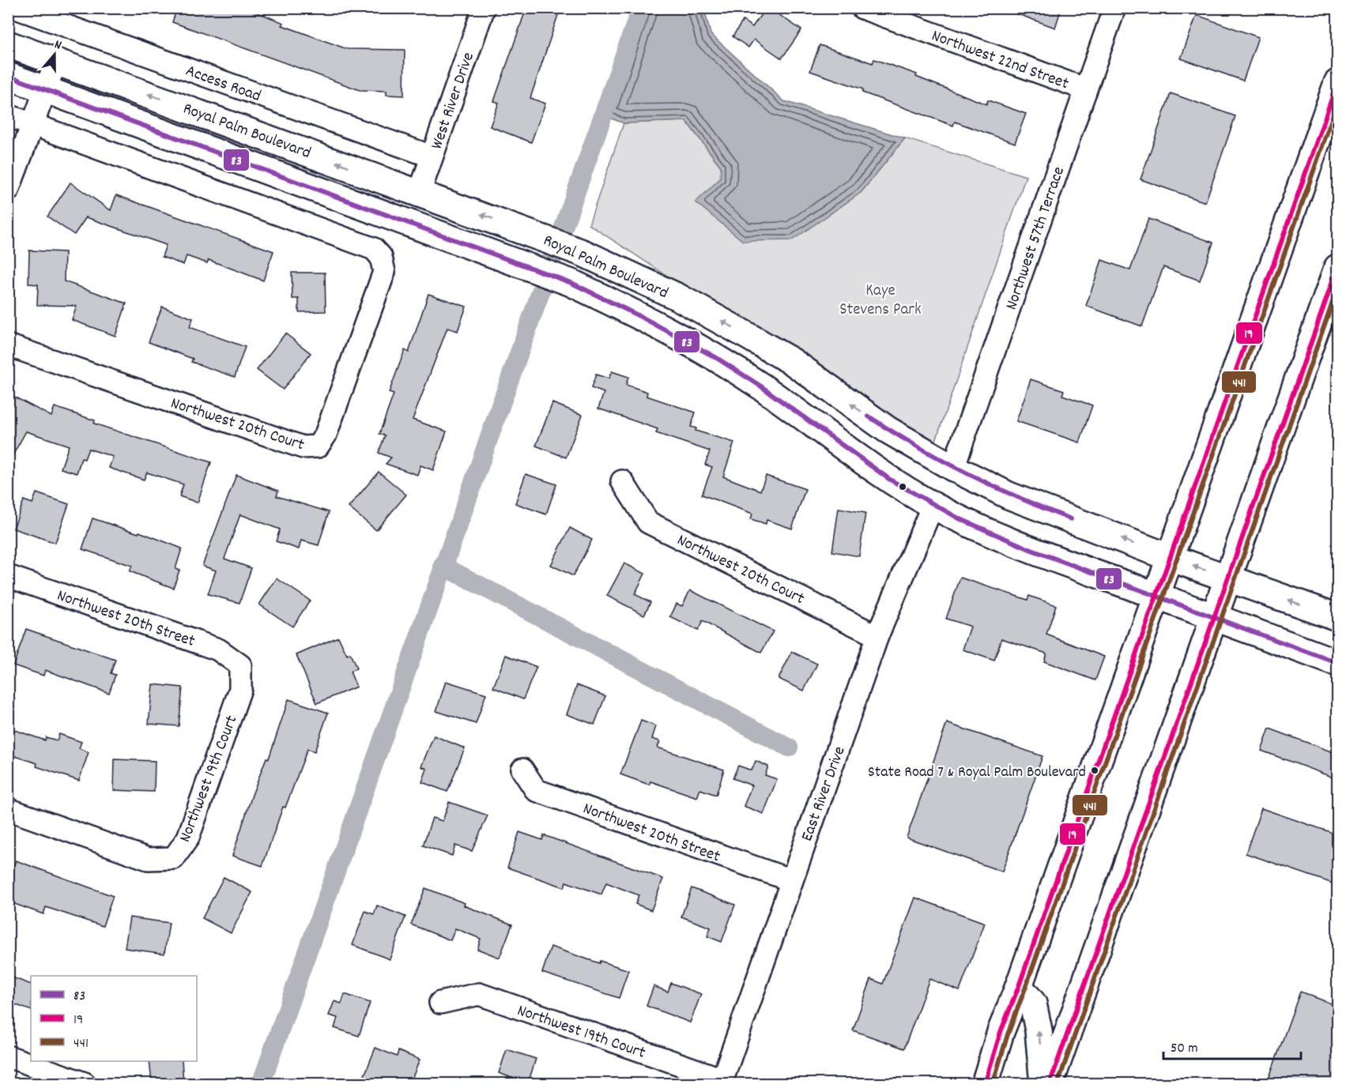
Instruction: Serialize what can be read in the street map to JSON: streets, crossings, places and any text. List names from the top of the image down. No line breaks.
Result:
{"streets":{"main road":["Royal Palm Boulevard"],"street":["Northwest 22nd Street","Access Road","West River Drive","Northwest 57th Terrace","Northwest 20th Court","Northwest 20th Street","Northwest 19th Court","East River Drive"]},"crossings":[["Northwest 22nd Street","Northwest 57th Terrace"],["Access Road","West River Drive"],["West River Drive","Royal Palm Boulevard"],["Royal Palm Boulevard","Northwest 57th Terrace"],["Royal Palm Boulevard","East River Drive"],["Northwest 20th Court","East River Drive"],["Northwest 20th Street","Northwest 19th Court"],["Northwest 20th Street","East River Drive"],["Northwest 19th Court","East River Drive"]],"parks":["Kaye Stevens Park"],"places":["State Road 7 & Royal Palm Boulevard"],"lines":["transit line 83","transit line 19","transit line 441"],"legend":["83","19","441"],"scale_bar":"50 m","north":"top"}
